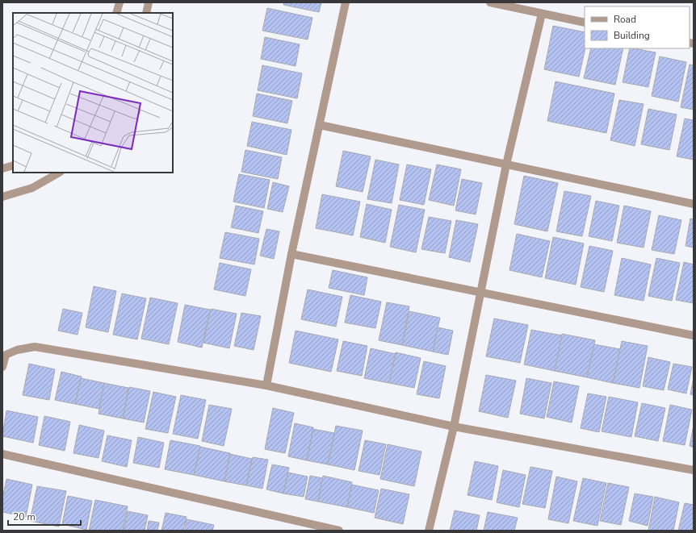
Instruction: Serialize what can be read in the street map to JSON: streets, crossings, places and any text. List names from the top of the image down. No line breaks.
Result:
{"legend":["Road","Building"],"scale_bar":"20 m"}
